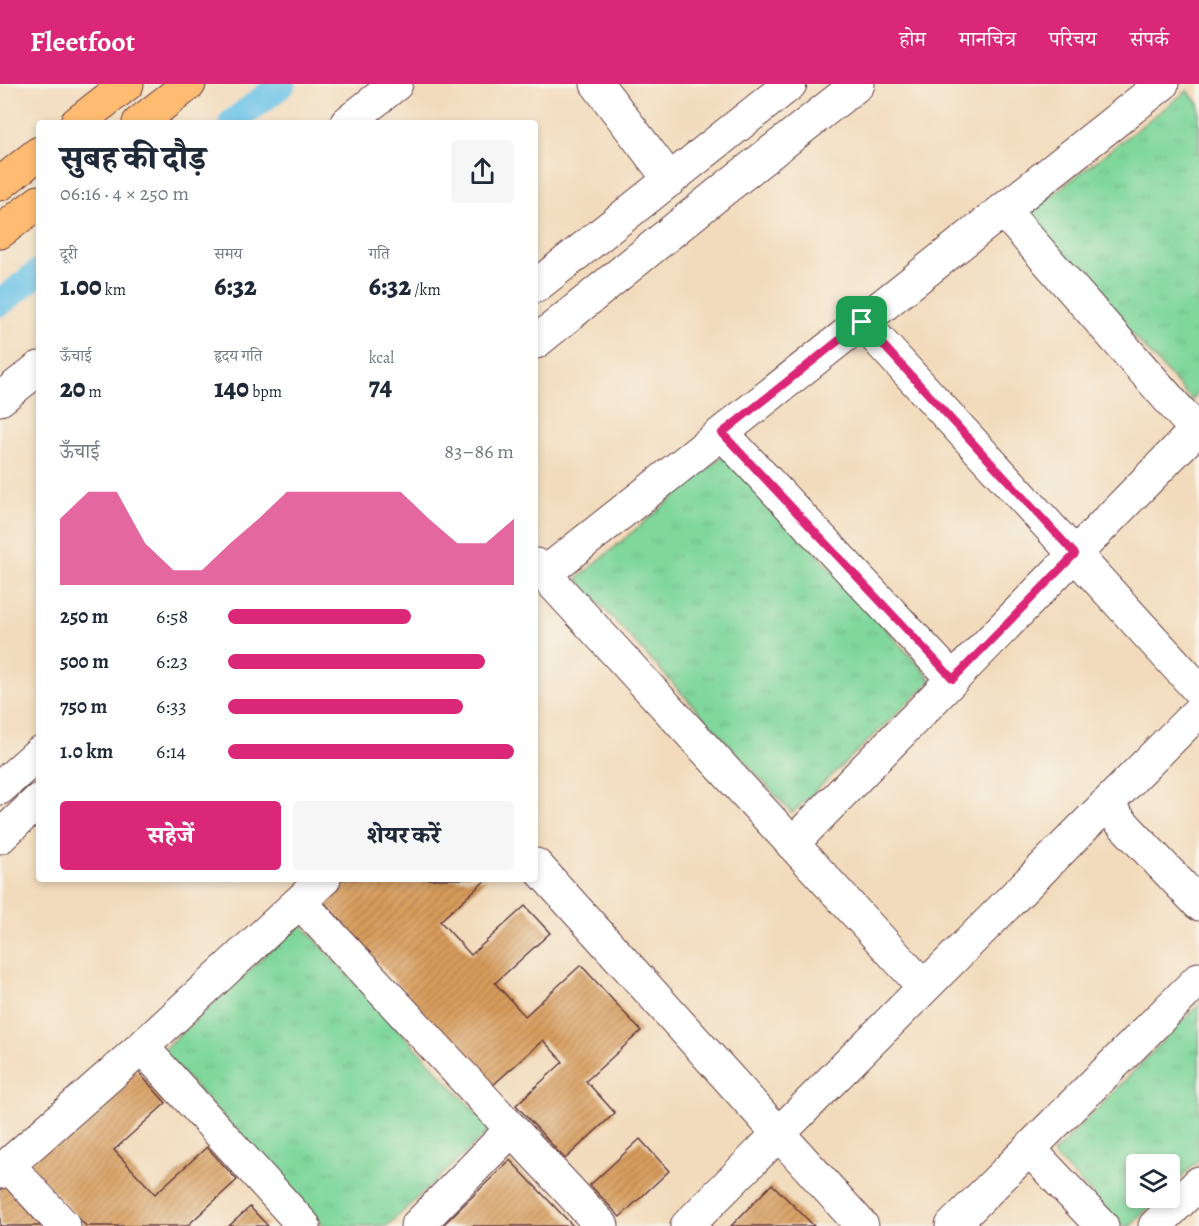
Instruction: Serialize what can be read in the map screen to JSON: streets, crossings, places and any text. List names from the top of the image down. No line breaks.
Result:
{"page":{"header":"Fleetfoot","nav":["होम","मानचित्र","परिचय","संपर्क"],"heading":["सुबह की दौड़","06:16 · 4 × 250 m"],"stats":[["दूरी","1.00 km"],["समय","6:32"],["गति","6:32 /km"],["ऊँचाई","20 m"],["हृदय गति","140 bpm"],["kcal","74"]],"chart":["ऊँचाई","83–86 m"],"list":[{"name":"250 m","note":"6:58"},{"name":"500 m","note":"6:23"},{"name":"750 m","note":"6:33"},{"name":"1.0 km","note":"6:14"}],"buttons":["सहेजें","शेयर करें"]}}
